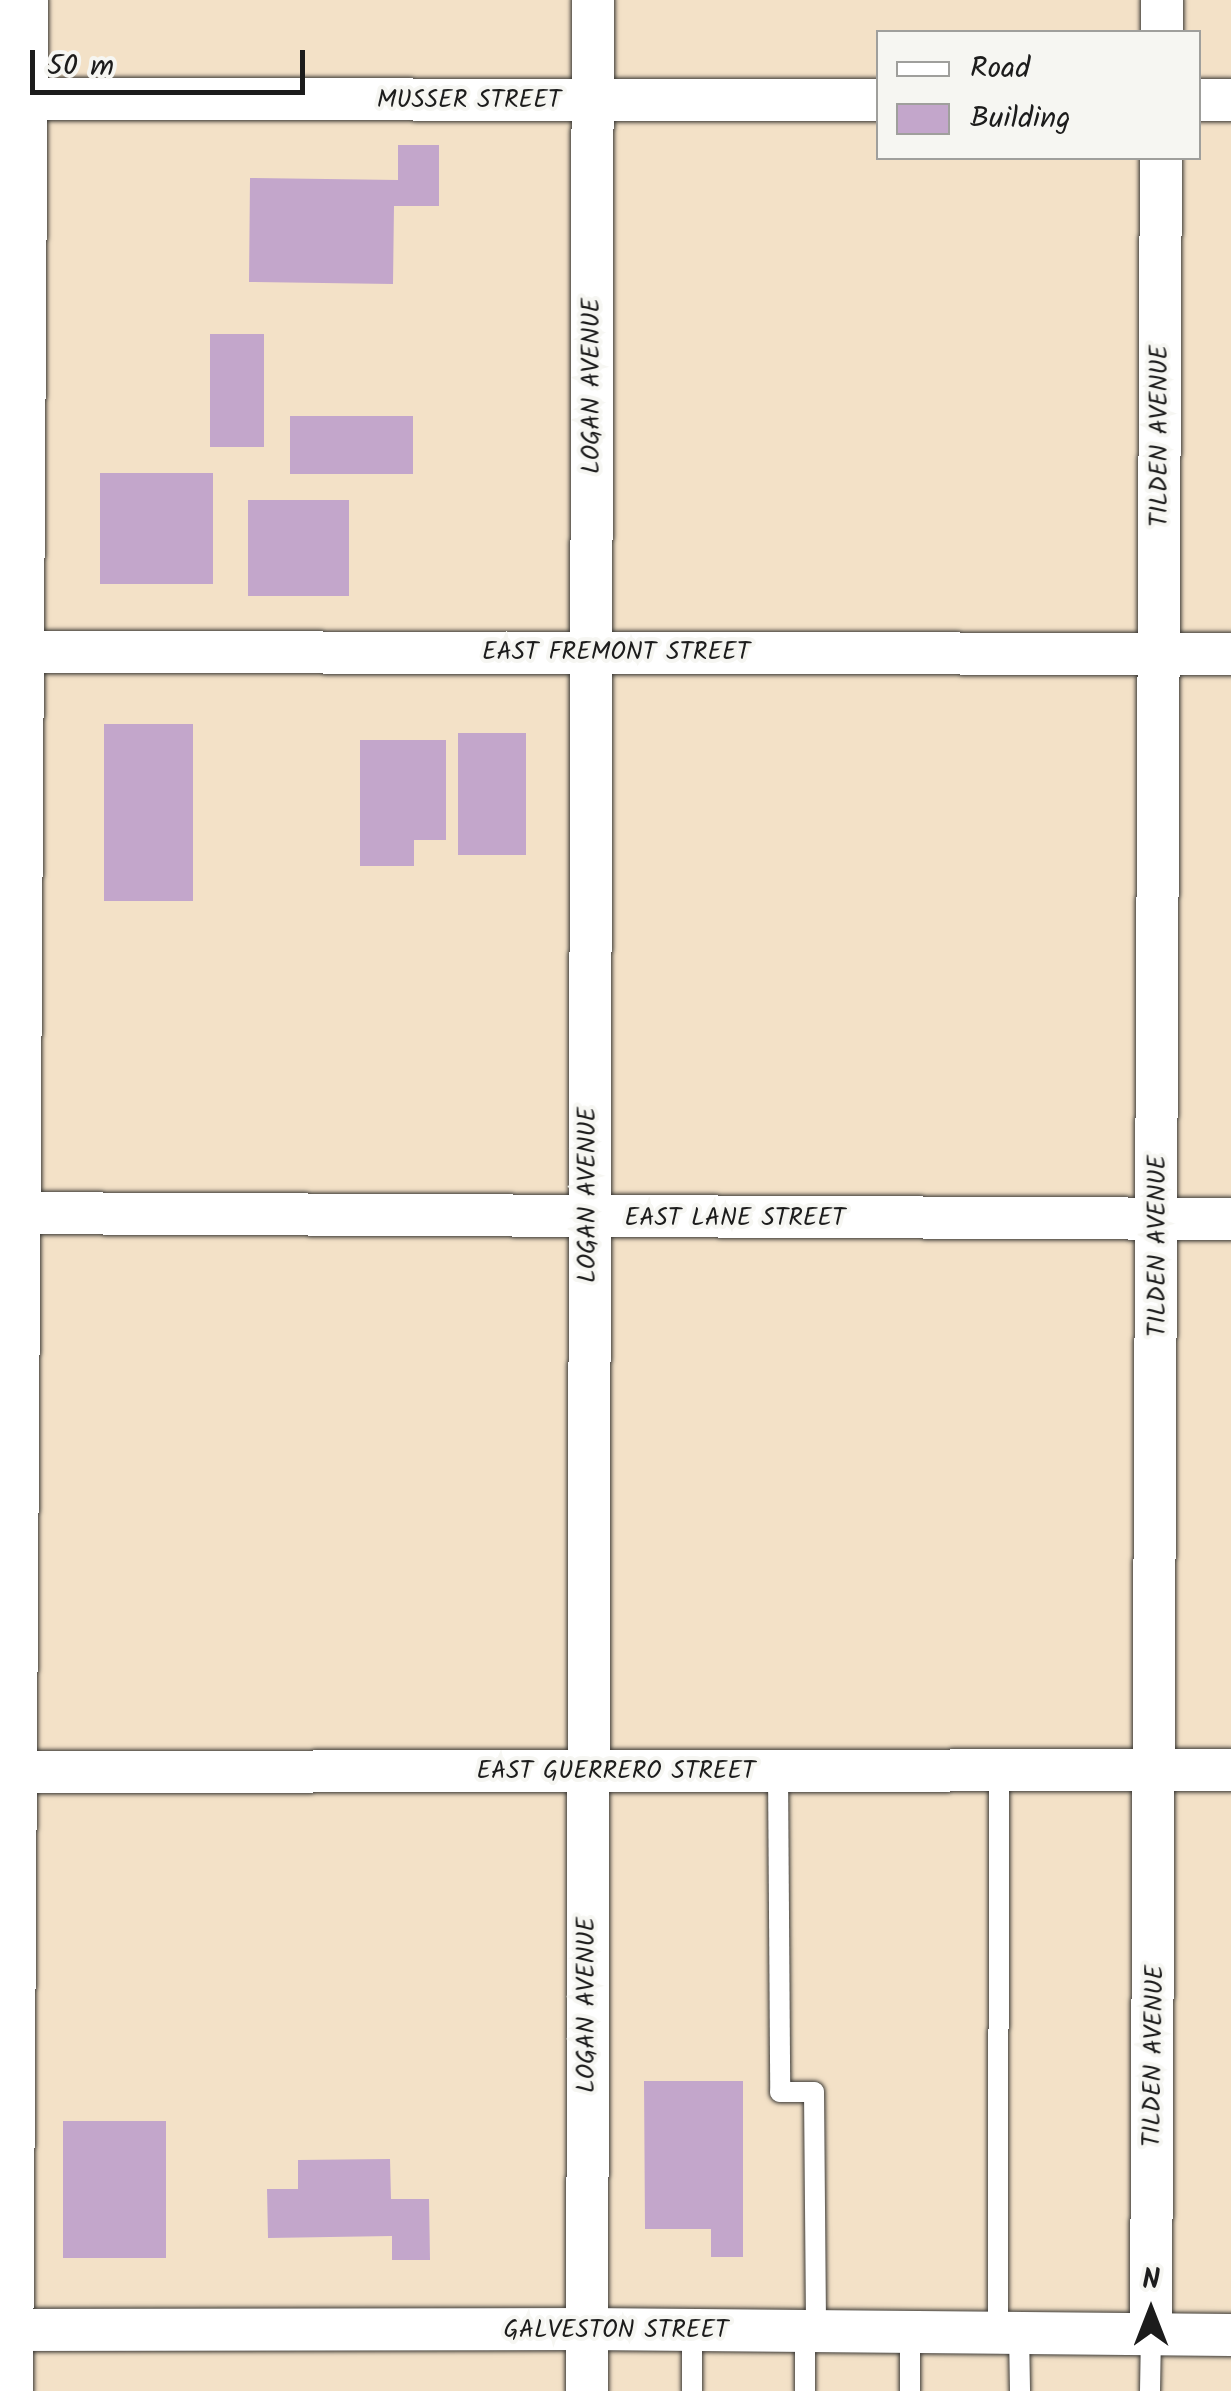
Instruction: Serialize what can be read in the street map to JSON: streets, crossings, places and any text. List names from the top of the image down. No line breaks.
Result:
{"streets":{"street":["MUSSER STREET","LOGAN AVENUE","TILDEN AVENUE","EAST FREMONT STREET","EAST LANE STREET","EAST GUERRERO STREET","GALVESTON STREET"]},"crossings":[["MUSSER STREET","LOGAN AVENUE"],["LOGAN AVENUE","EAST FREMONT STREET"],["LOGAN AVENUE","EAST LANE STREET"],["LOGAN AVENUE","EAST GUERRERO STREET"],["LOGAN AVENUE","GALVESTON STREET"],["TILDEN AVENUE","EAST FREMONT STREET"],["TILDEN AVENUE","EAST LANE STREET"],["TILDEN AVENUE","EAST GUERRERO STREET"],["TILDEN AVENUE","GALVESTON STREET"]],"legend":["Road","Building"],"scale_bar":"50 m","north":"top"}
